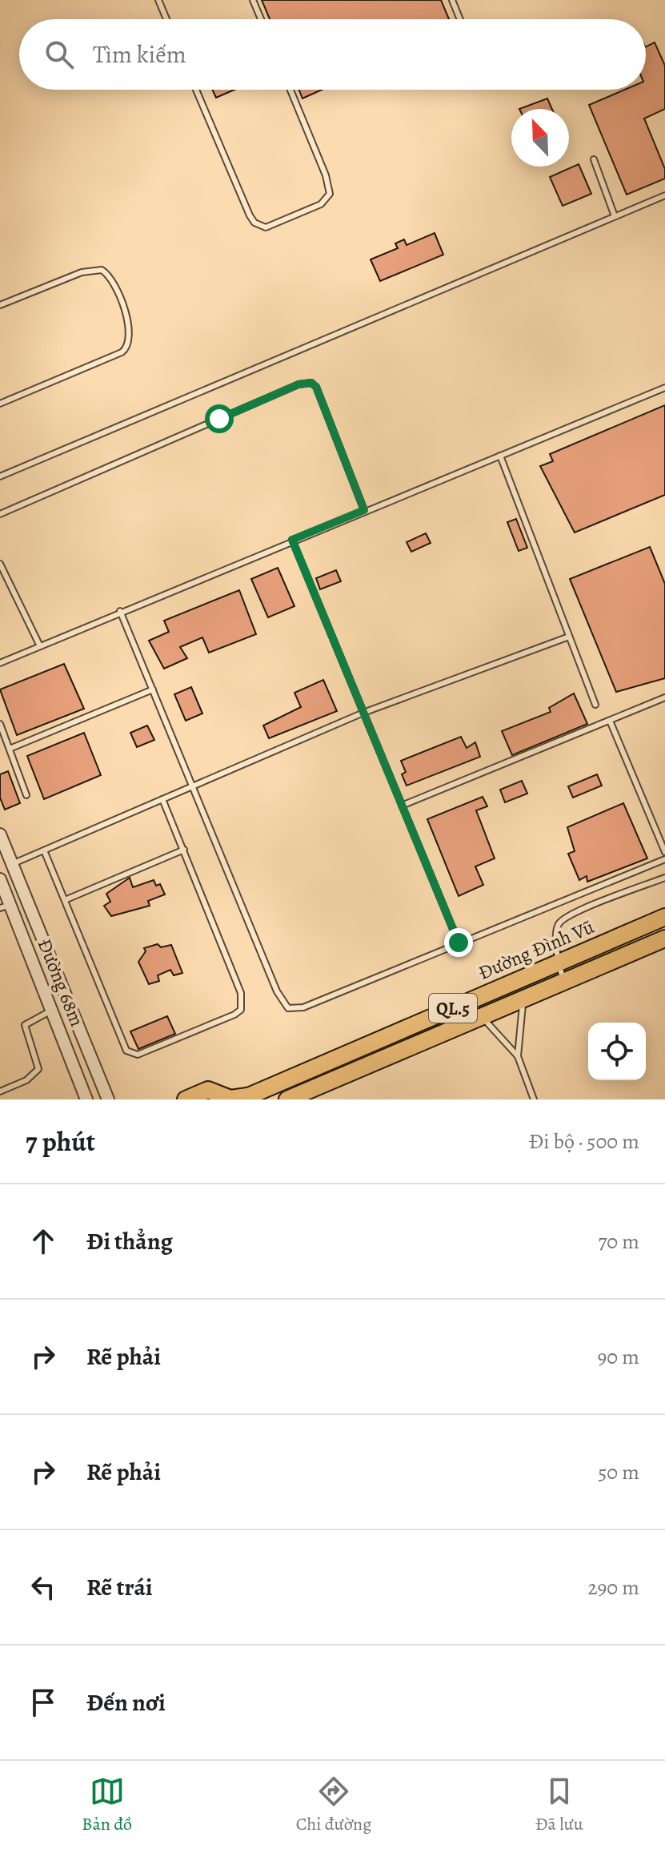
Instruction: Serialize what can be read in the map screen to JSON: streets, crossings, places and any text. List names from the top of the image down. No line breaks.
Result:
{"streets":{"highway":["Đường Đình Vũ","QL.5"],"street":["Đường 68m"]},"north":"top left","page":{"search":"Tìm kiếm","heading":["7 phút","Đi bộ · 500 m"],"list":[["Đi thẳng","70 m"],["Rẽ phải","90 m"],["Rẽ phải","50 m"],["Rẽ trái","290 m"],"Đến nơi"],"nav":["Bản đồ","Chỉ đường","Đã lưu"]}}
